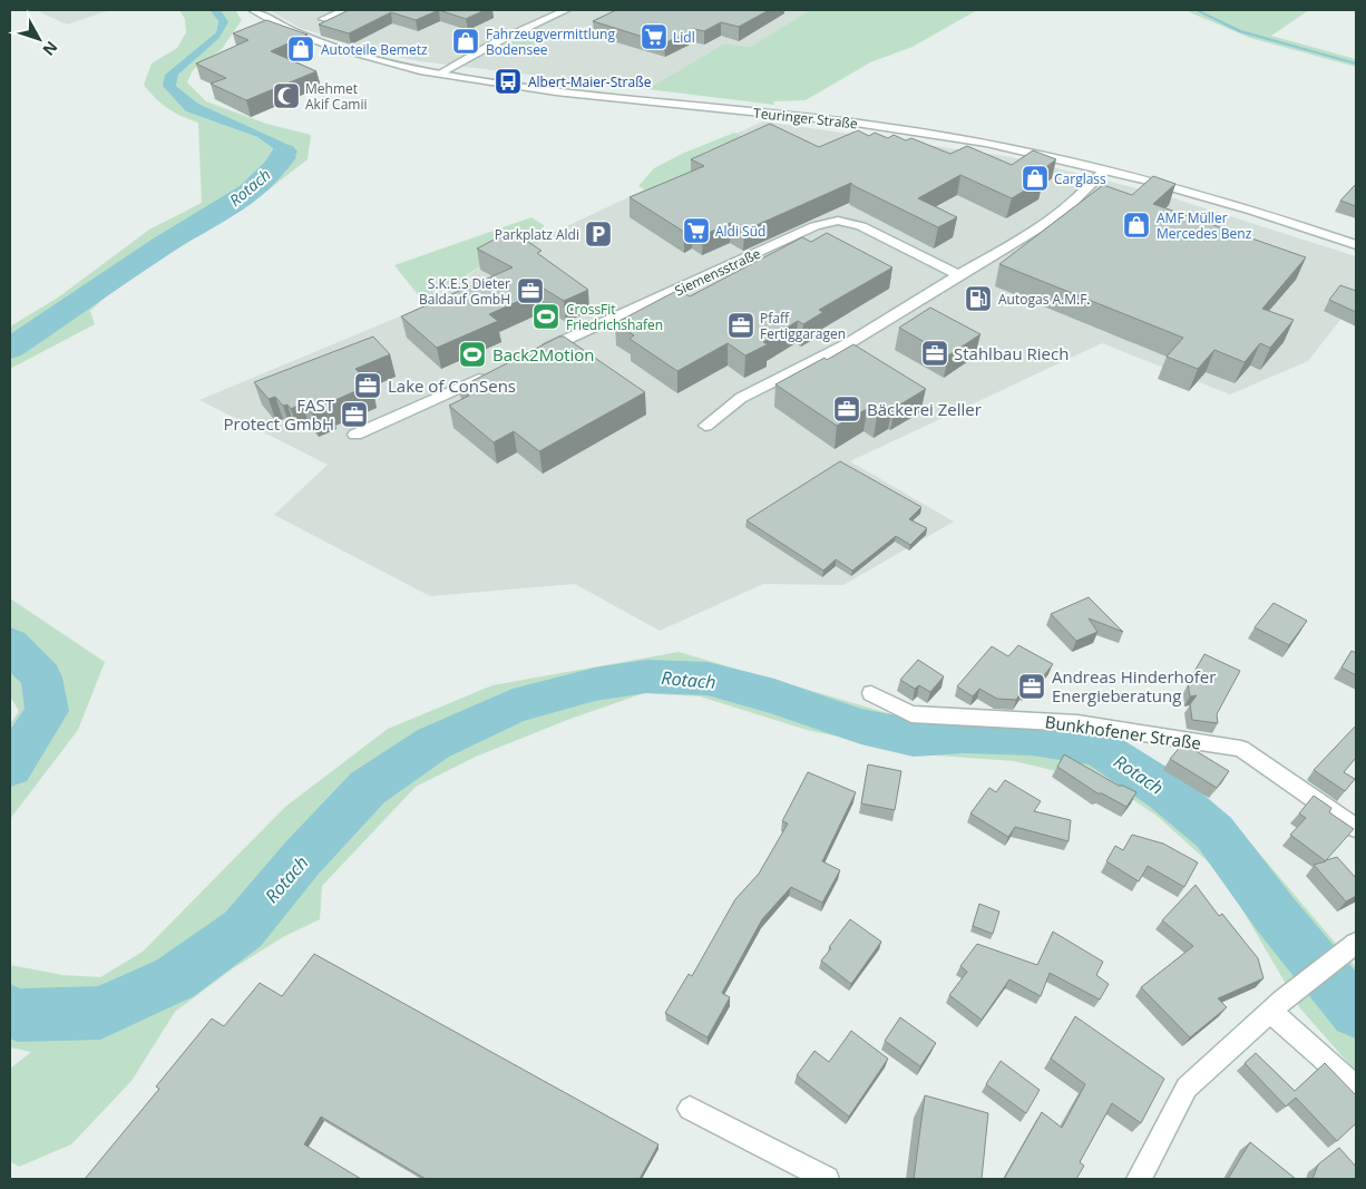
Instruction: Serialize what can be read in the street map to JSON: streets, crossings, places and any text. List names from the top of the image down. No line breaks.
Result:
{"streets":{"street":["Teuringer Straße","Siemensstraße","Bunkhofener Straße"]},"water":["Rotach"],"places":{"supermarket":["Lidl","Aldi Süd"],"shop":["Fahrzeugvermittlung Bodensee","Autoteile Bemetz","Carglass","AMF Müller Mercedes Benz"],"bus stop":["Albert-Maier-Straße"],"mosque":["Mehmet Akif Camii"],"parking":["Parkplatz Aldi"],"office":["S.K.E.S Dieter Baldauf GmbH","Pfaff Fertiggaragen","Stahlbau Riech","Lake of ConSens","Bäckerei Zeller","FAST Protect GmbH","Andreas Hinderhofer Energieberatung"],"fuel station":["Autogas A.M.F."],"sports":["CrossFit Friedrichshafen","Back2Motion"]},"north":"bottom right"}
